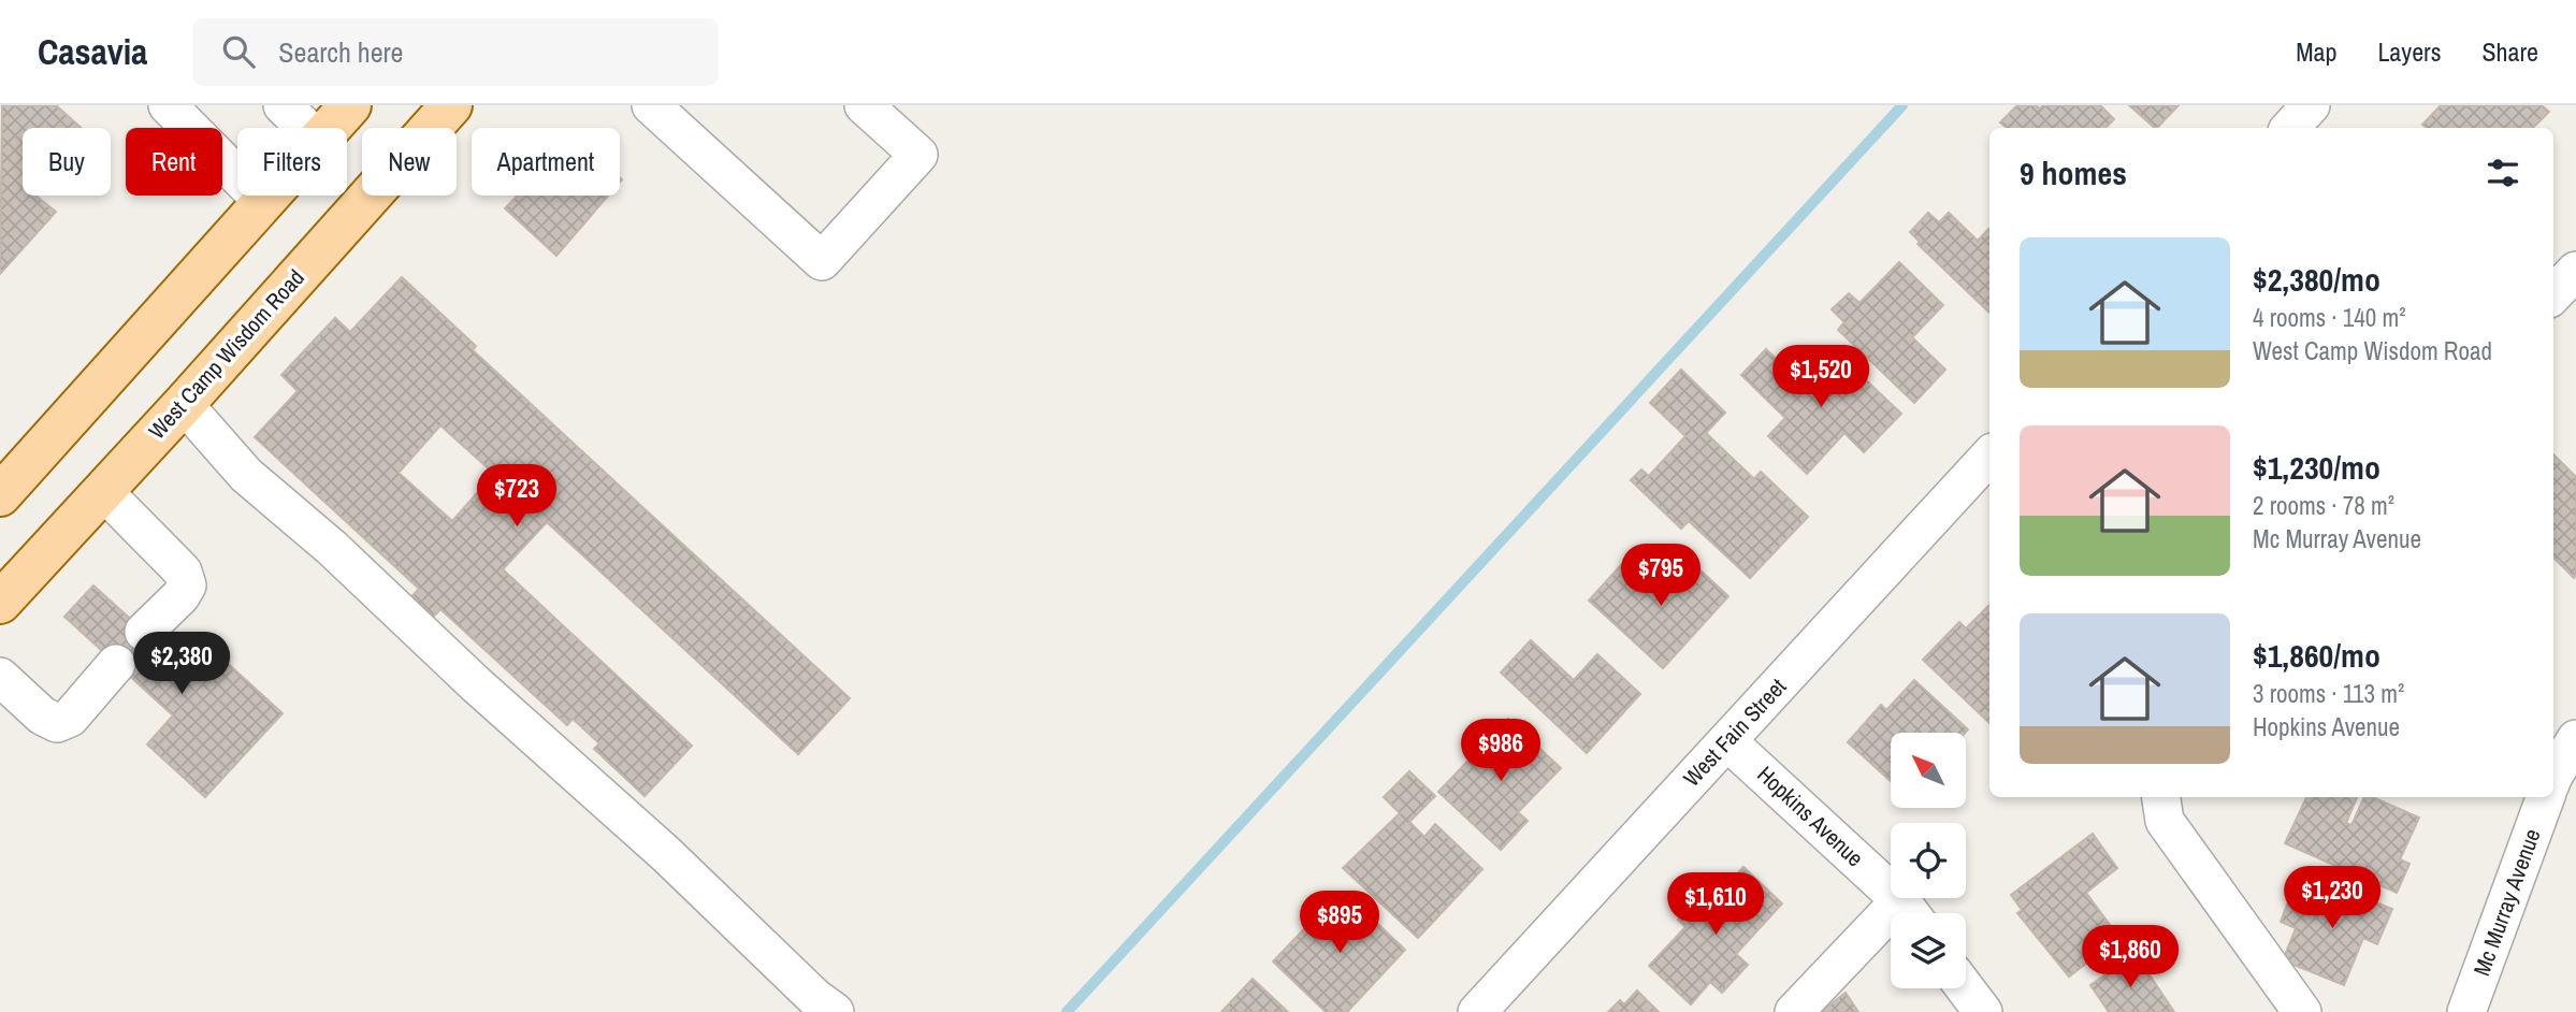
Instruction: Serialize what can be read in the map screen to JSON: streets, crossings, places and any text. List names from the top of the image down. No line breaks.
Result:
{"streets":{"main road":["West Camp Wisdom Road"],"street":["West Fain Street","Hopkins Avenue","Mc Murray Avenue"]},"crossings":[["West Fain Street","Hopkins Avenue"]],"north":"top left","page":{"header":"Casavia","search":"Search here","nav":["Map","Layers","Share"],"chip":["Buy","Rent","Filters","New","Apartment"],"heading":"9 homes","list":[{"name":"$2,380/mo","note":"4 rooms · 140 m² · West Camp Wisdom Road"},{"name":"$1,230/mo","note":"2 rooms · 78 m² · Mc Murray Avenue"},{"name":"$1,860/mo","note":"3 rooms · 113 m² · Hopkins Avenue"}],"price":["$1,520","$723","$795","$2,380","$986","$1,230","$1,610","$895","$1,860"]}}
